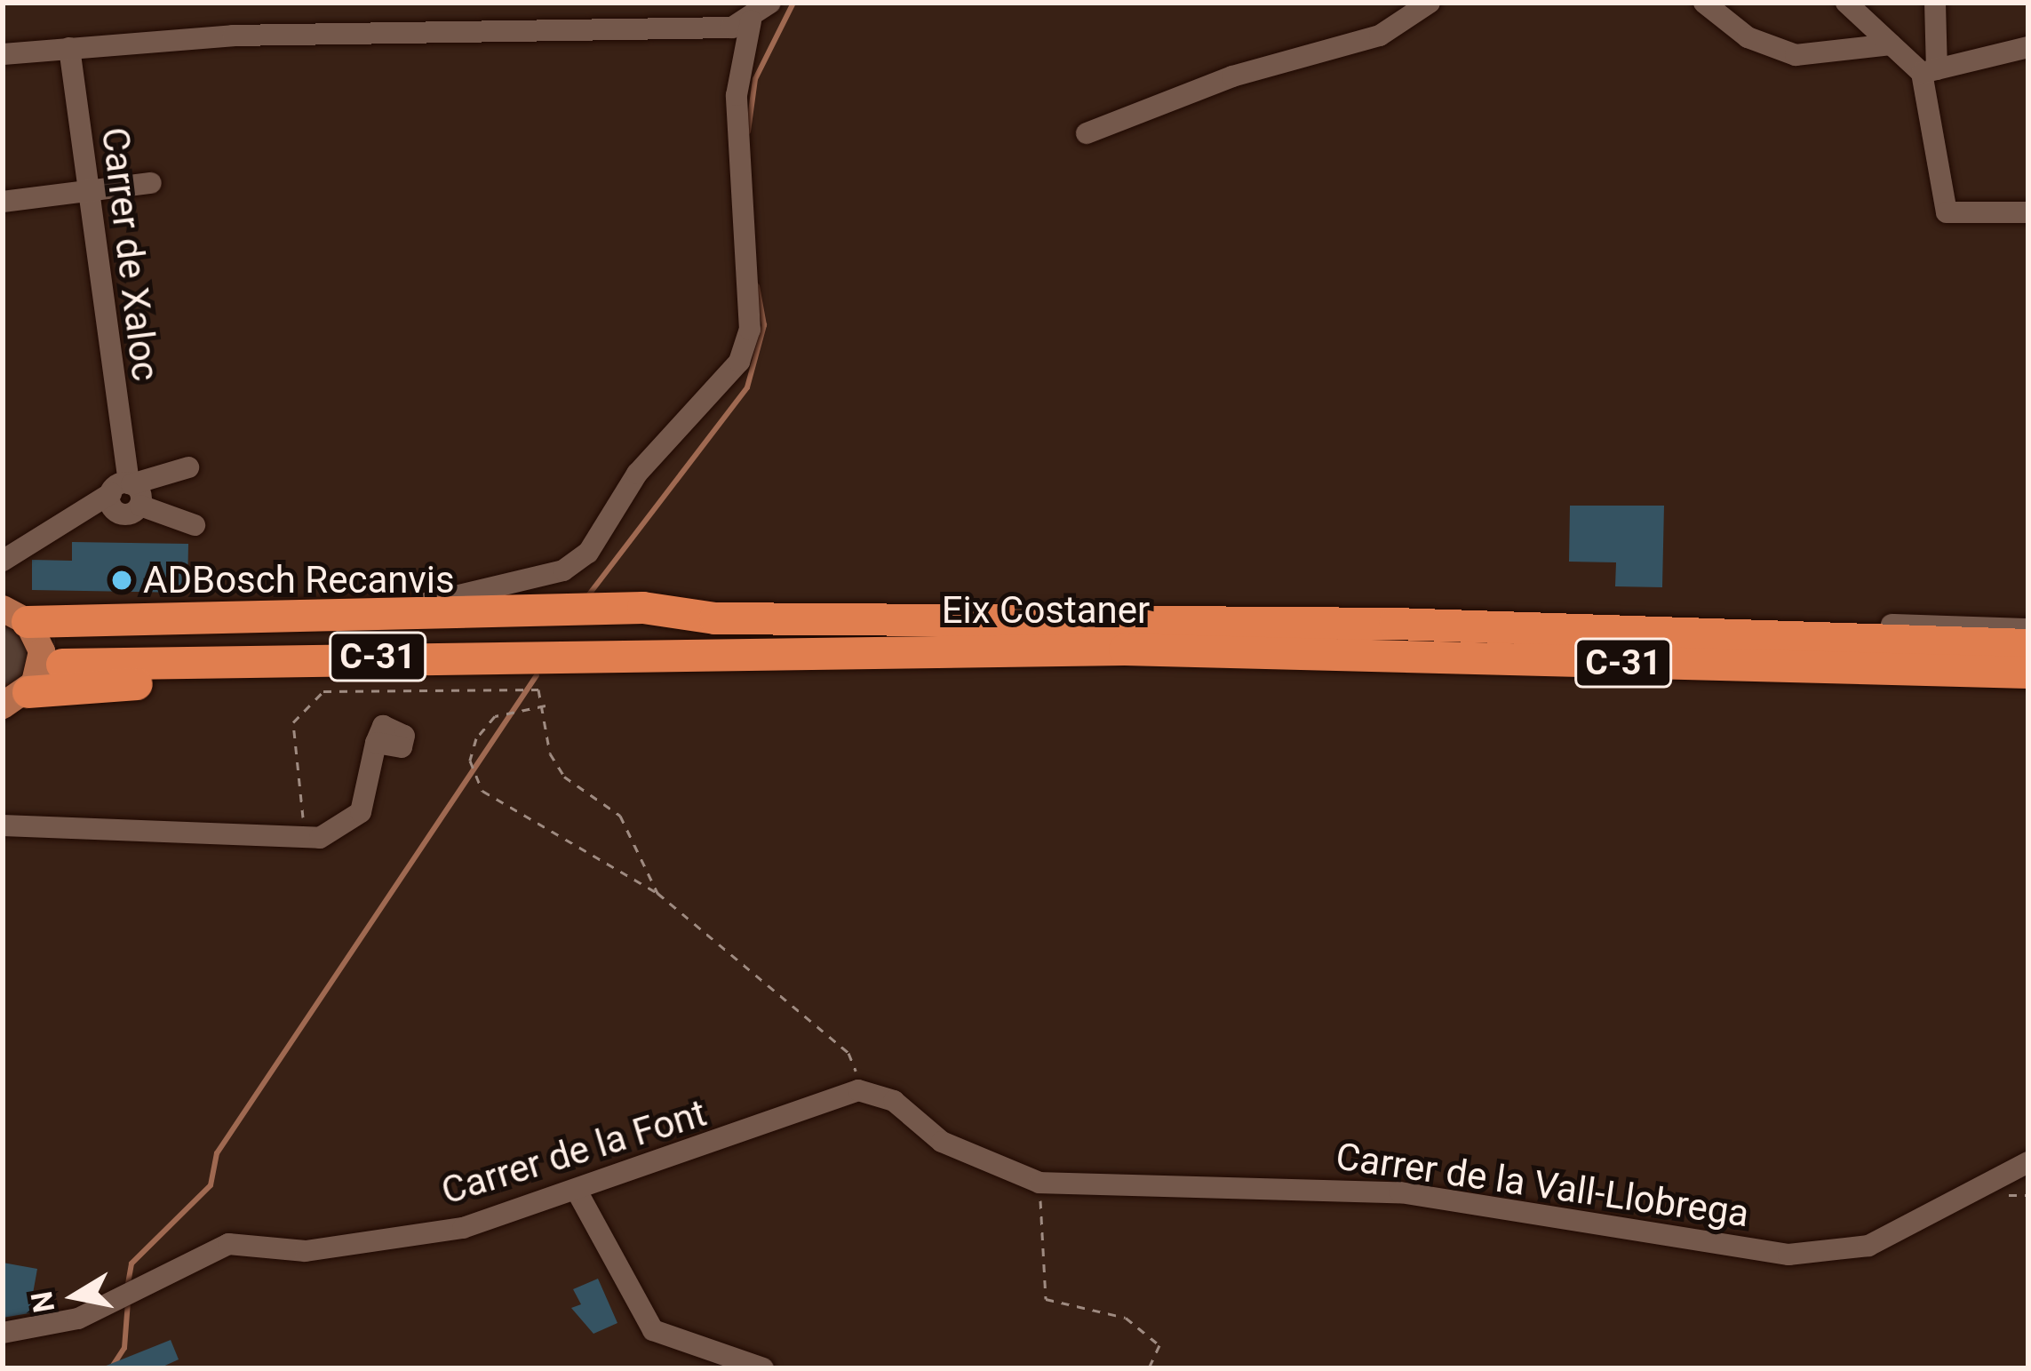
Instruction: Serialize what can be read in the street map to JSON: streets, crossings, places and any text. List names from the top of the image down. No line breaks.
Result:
{"streets":{"highway":["Eix Costaner","C-31"],"street":["Carrer de Xaloc","Carrer de la Font","Carrer de la Vall-Llobrega"]},"crossings":[["Eix Costaner","C-31"],["Carrer de la Font","Carrer de la Vall-Llobrega"]],"places":["ADBosch Recanvis"],"north":"left"}
